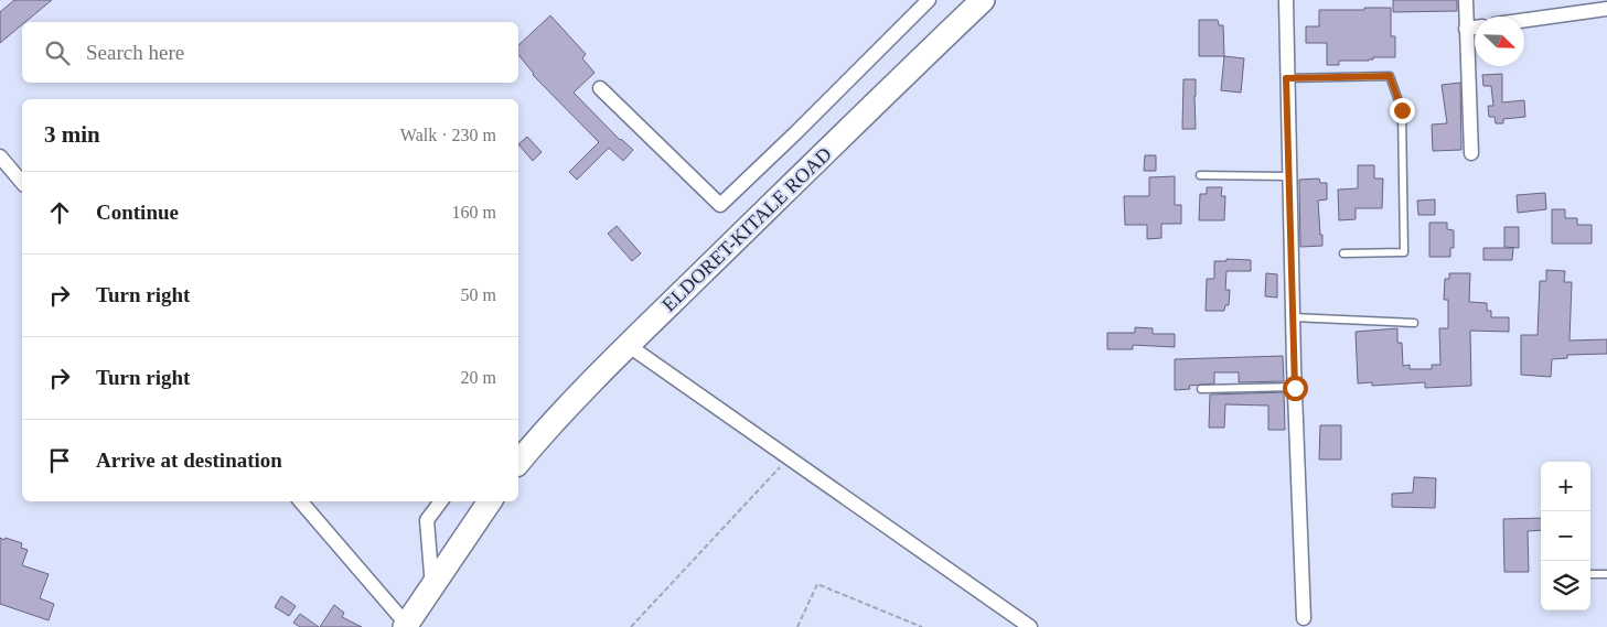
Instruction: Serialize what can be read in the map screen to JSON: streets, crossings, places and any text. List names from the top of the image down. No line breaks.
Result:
{"streets":{"highway":["ELDORET-KITALE ROAD"]},"north":"bottom right","page":{"search":"Search here","heading":["3 min","Walk · 230 m"],"list":[["Continue","160 m"],["Turn right","50 m"],["Turn right","20 m"],"Arrive at destination"],"map_buttons":["+","−"]}}
